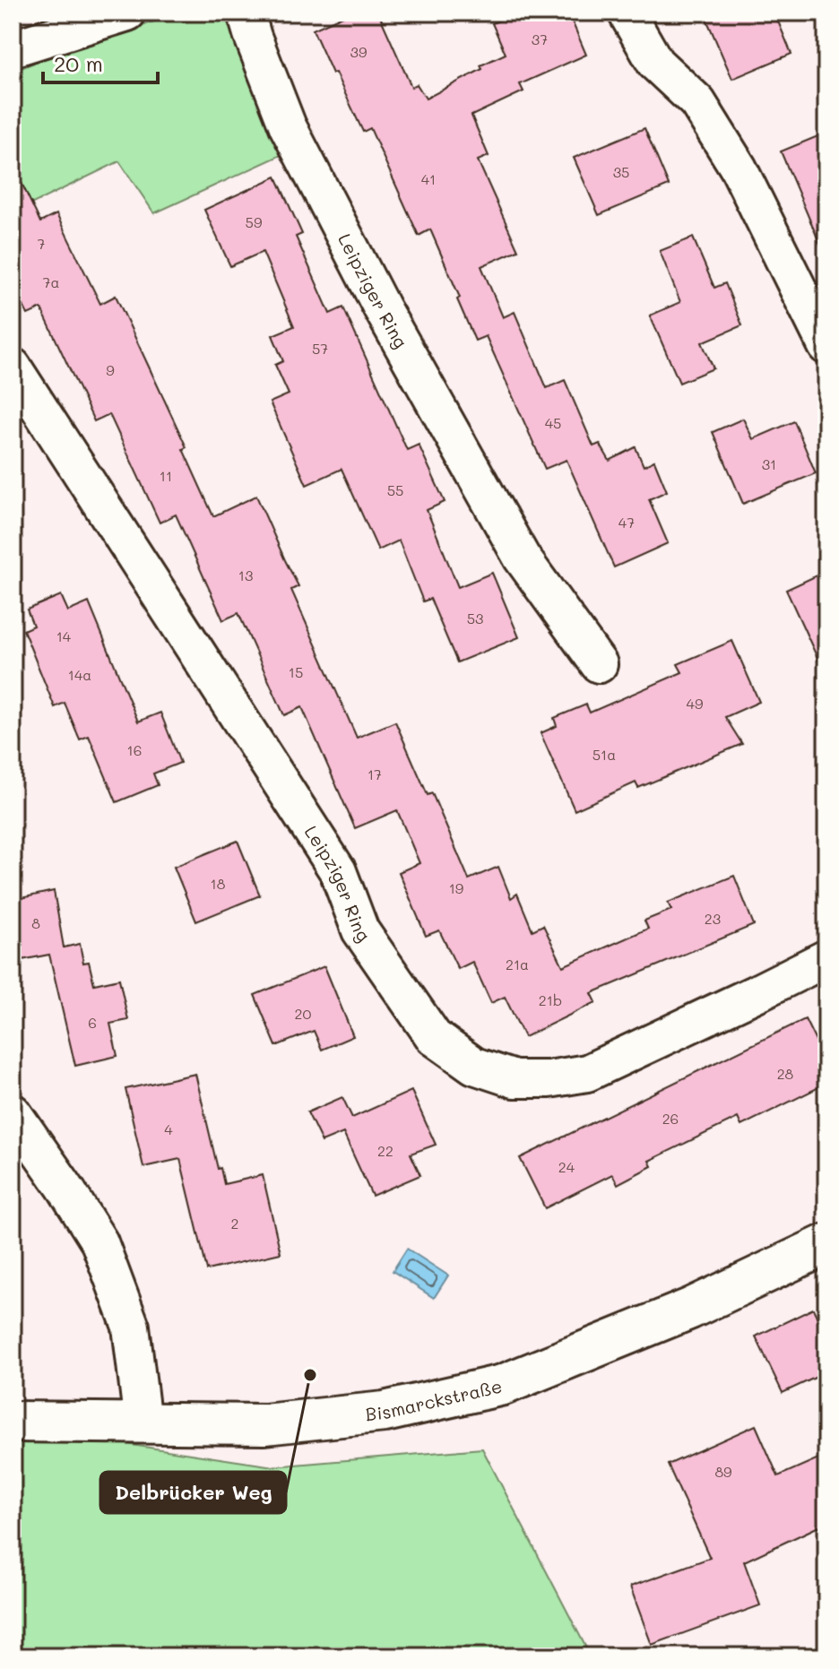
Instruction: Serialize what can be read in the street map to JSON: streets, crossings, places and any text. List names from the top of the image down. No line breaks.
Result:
{"streets":{"main road":["Bismarckstraße"],"street":["Leipziger Ring"]},"places":["Delbrücker Weg"],"house_numbers":["37","39","35","41","59","7","7a","57","9","45","31","11","55","47","13","53","14","15","14a","49","16","51a","17","18","19","23","8","21a","21b","20","6","28","26","4","22","24","2","89"],"scale_bar":"20 m"}
